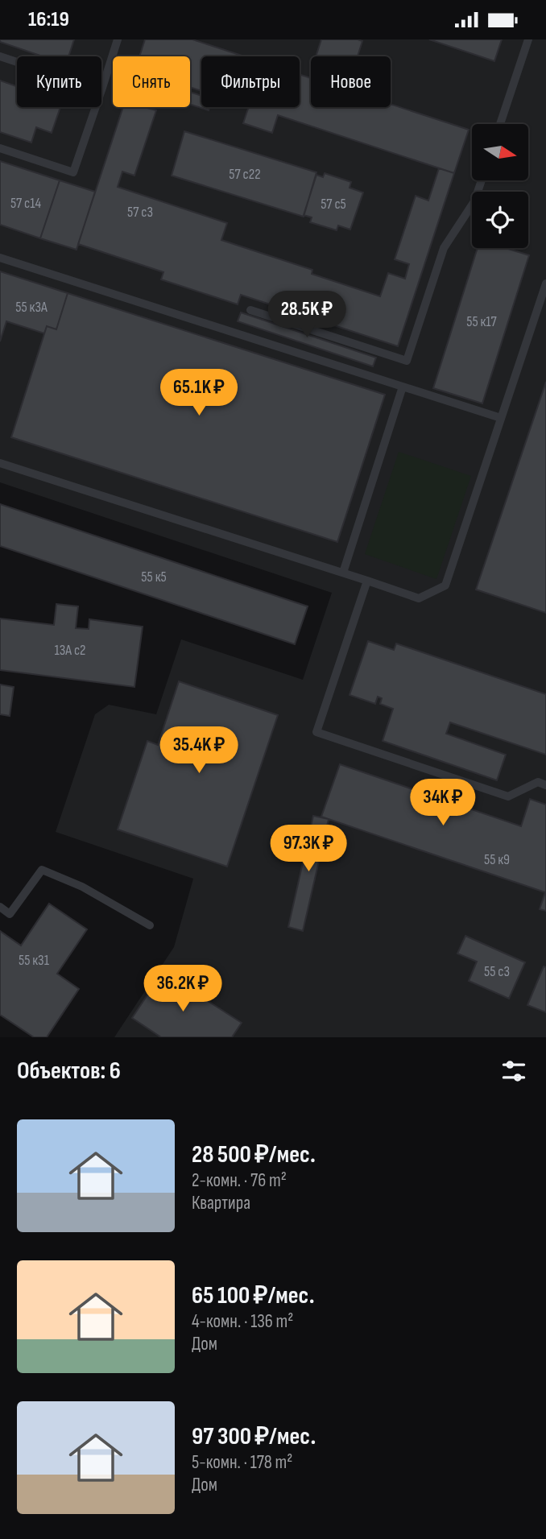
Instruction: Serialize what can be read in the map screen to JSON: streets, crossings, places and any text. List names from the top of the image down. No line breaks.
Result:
{"house_numbers":["57 с22","57 с14","57 с5","57 с3","55 к3А","55 к17","55 к5","13А с2","55 к9","55 к31","55 с3"],"north":"right","page":{"status":"16:19","chip":["Купить","Снять","Фильтры","Новое"],"price":["28.5K ₽","65.1K ₽","35.4K ₽","34K ₽","97.3K ₽","36.2K ₽"],"heading":"Объектов: 6","list":[{"name":"28 500 ₽/мес.","note":"2-комн. · 76 m² · Квартира"},{"name":"65 100 ₽/мес.","note":"4-комн. · 136 m² · Дом"},{"name":"97 300 ₽/мес.","note":"5-комн. · 178 m² · Дом"}]}}
